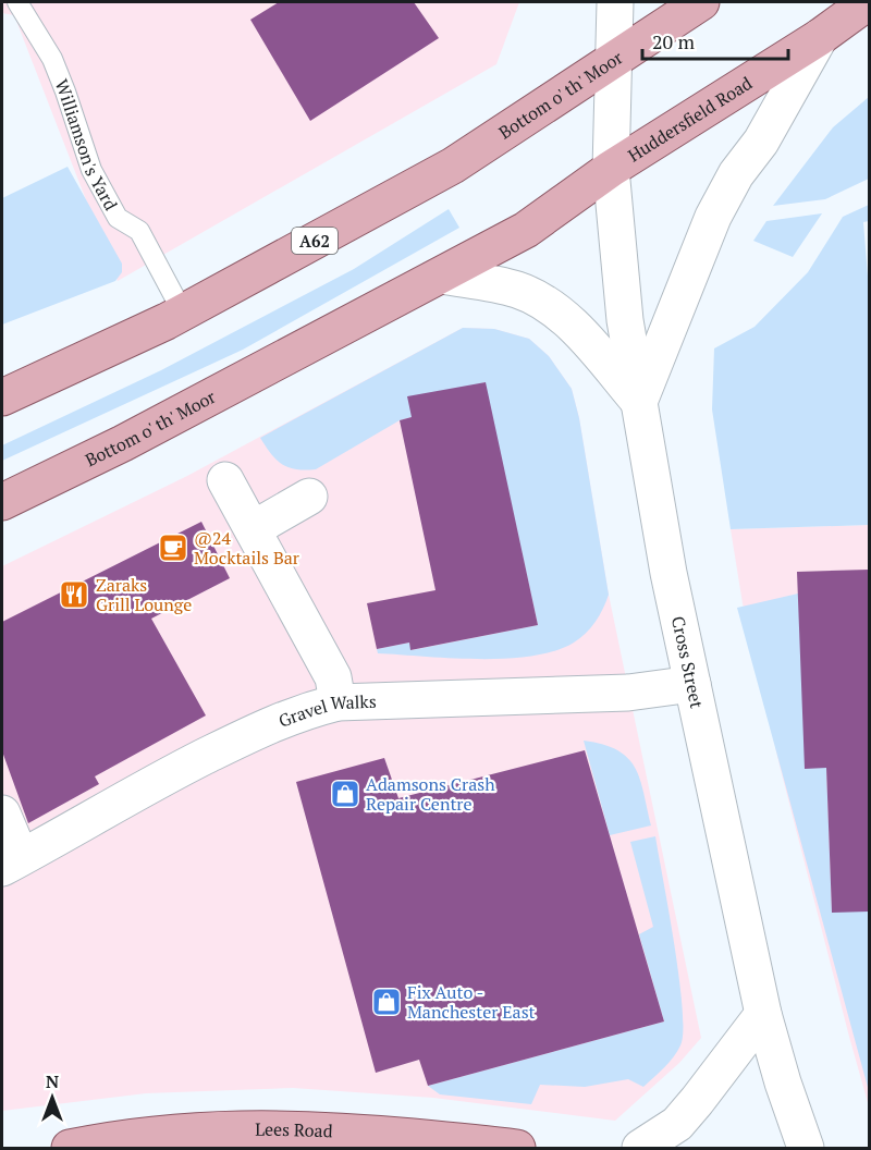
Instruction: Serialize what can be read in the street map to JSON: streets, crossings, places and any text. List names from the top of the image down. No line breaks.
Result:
{"streets":{"main road":["Bottom o' th' Moor","Huddersfield Road","A62","Cross Street","Gravel Walks","Lees Road"],"lane":["Williamson's Yard"]},"crossings":[["Bottom o' th' Moor","Huddersfield Road"],["Bottom o' th' Moor","Williamson's Yard"],["Bottom o' th' Moor","A62"],["Bottom o' th' Moor","Cross Street"],["Huddersfield Road","Cross Street"],["Cross Street","Gravel Walks"]],"places":{"cafe":["@24 Mocktails Bar"],"restaurant":["Zaraks Grill Lounge"],"shop":["Adamsons Crash Repair Centre","Fix Auto - Manchester East"]},"scale_bar":"20 m","north":"top"}
